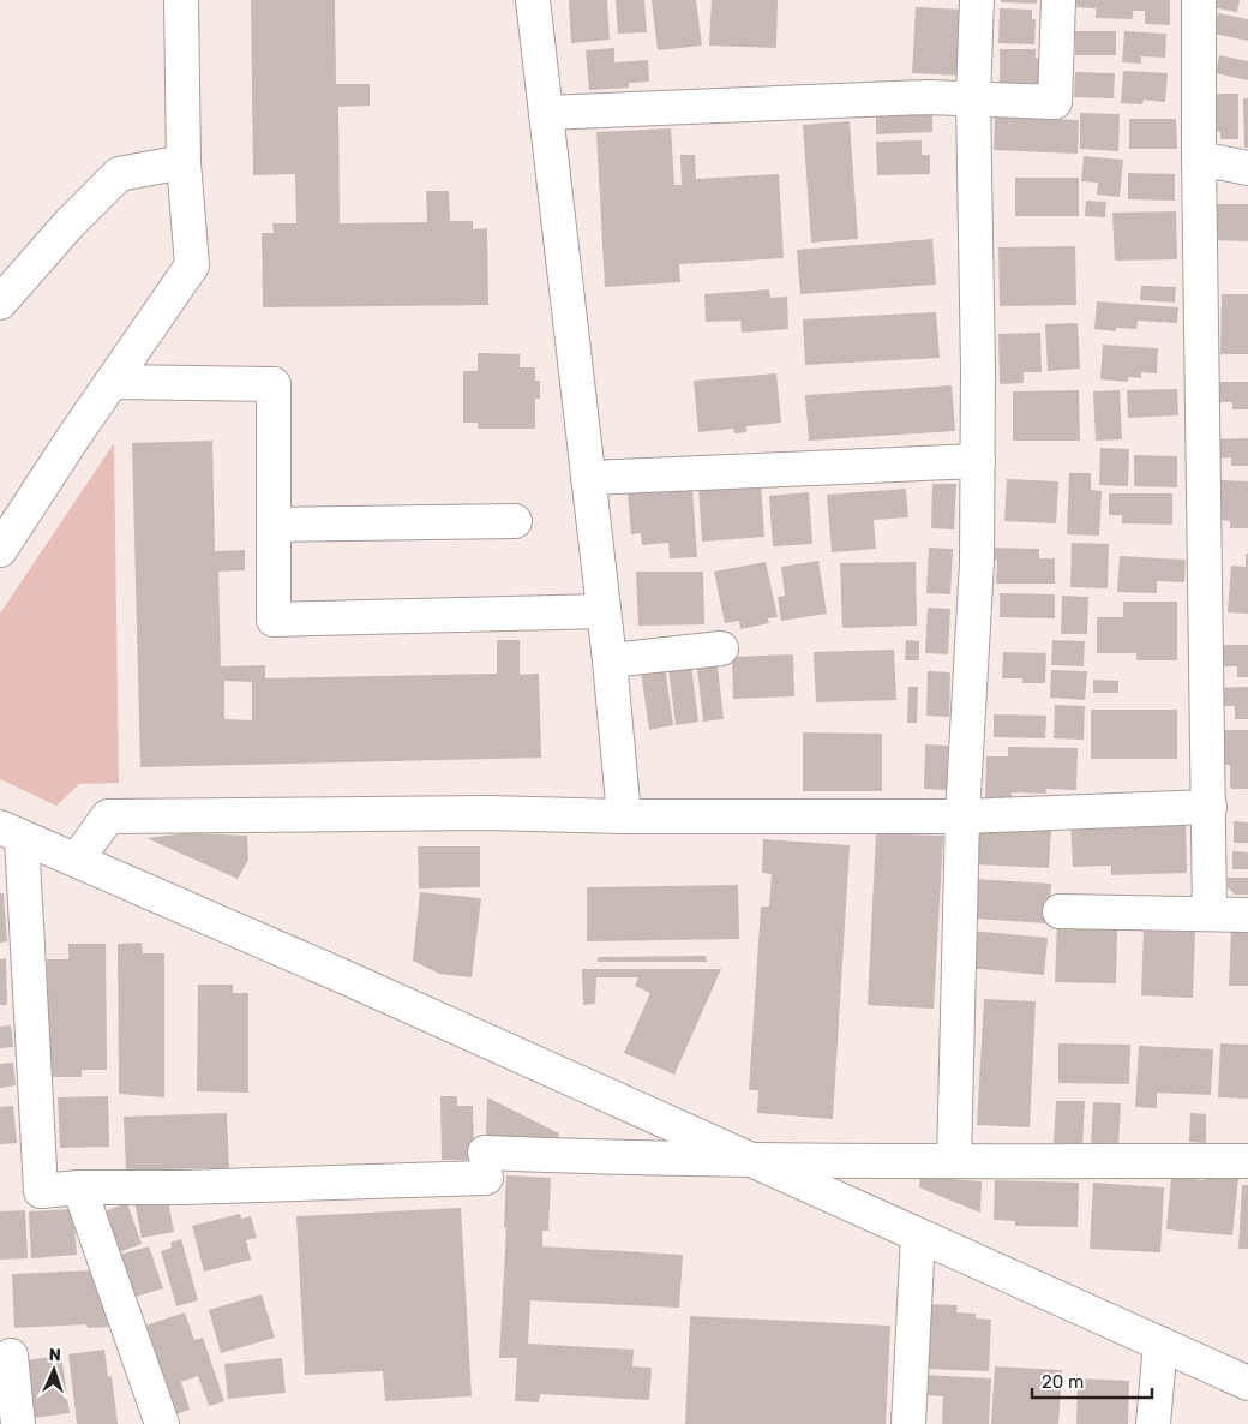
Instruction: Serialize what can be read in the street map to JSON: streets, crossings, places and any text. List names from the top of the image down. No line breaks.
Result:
{"scale_bar":"20 m","north":"top"}
